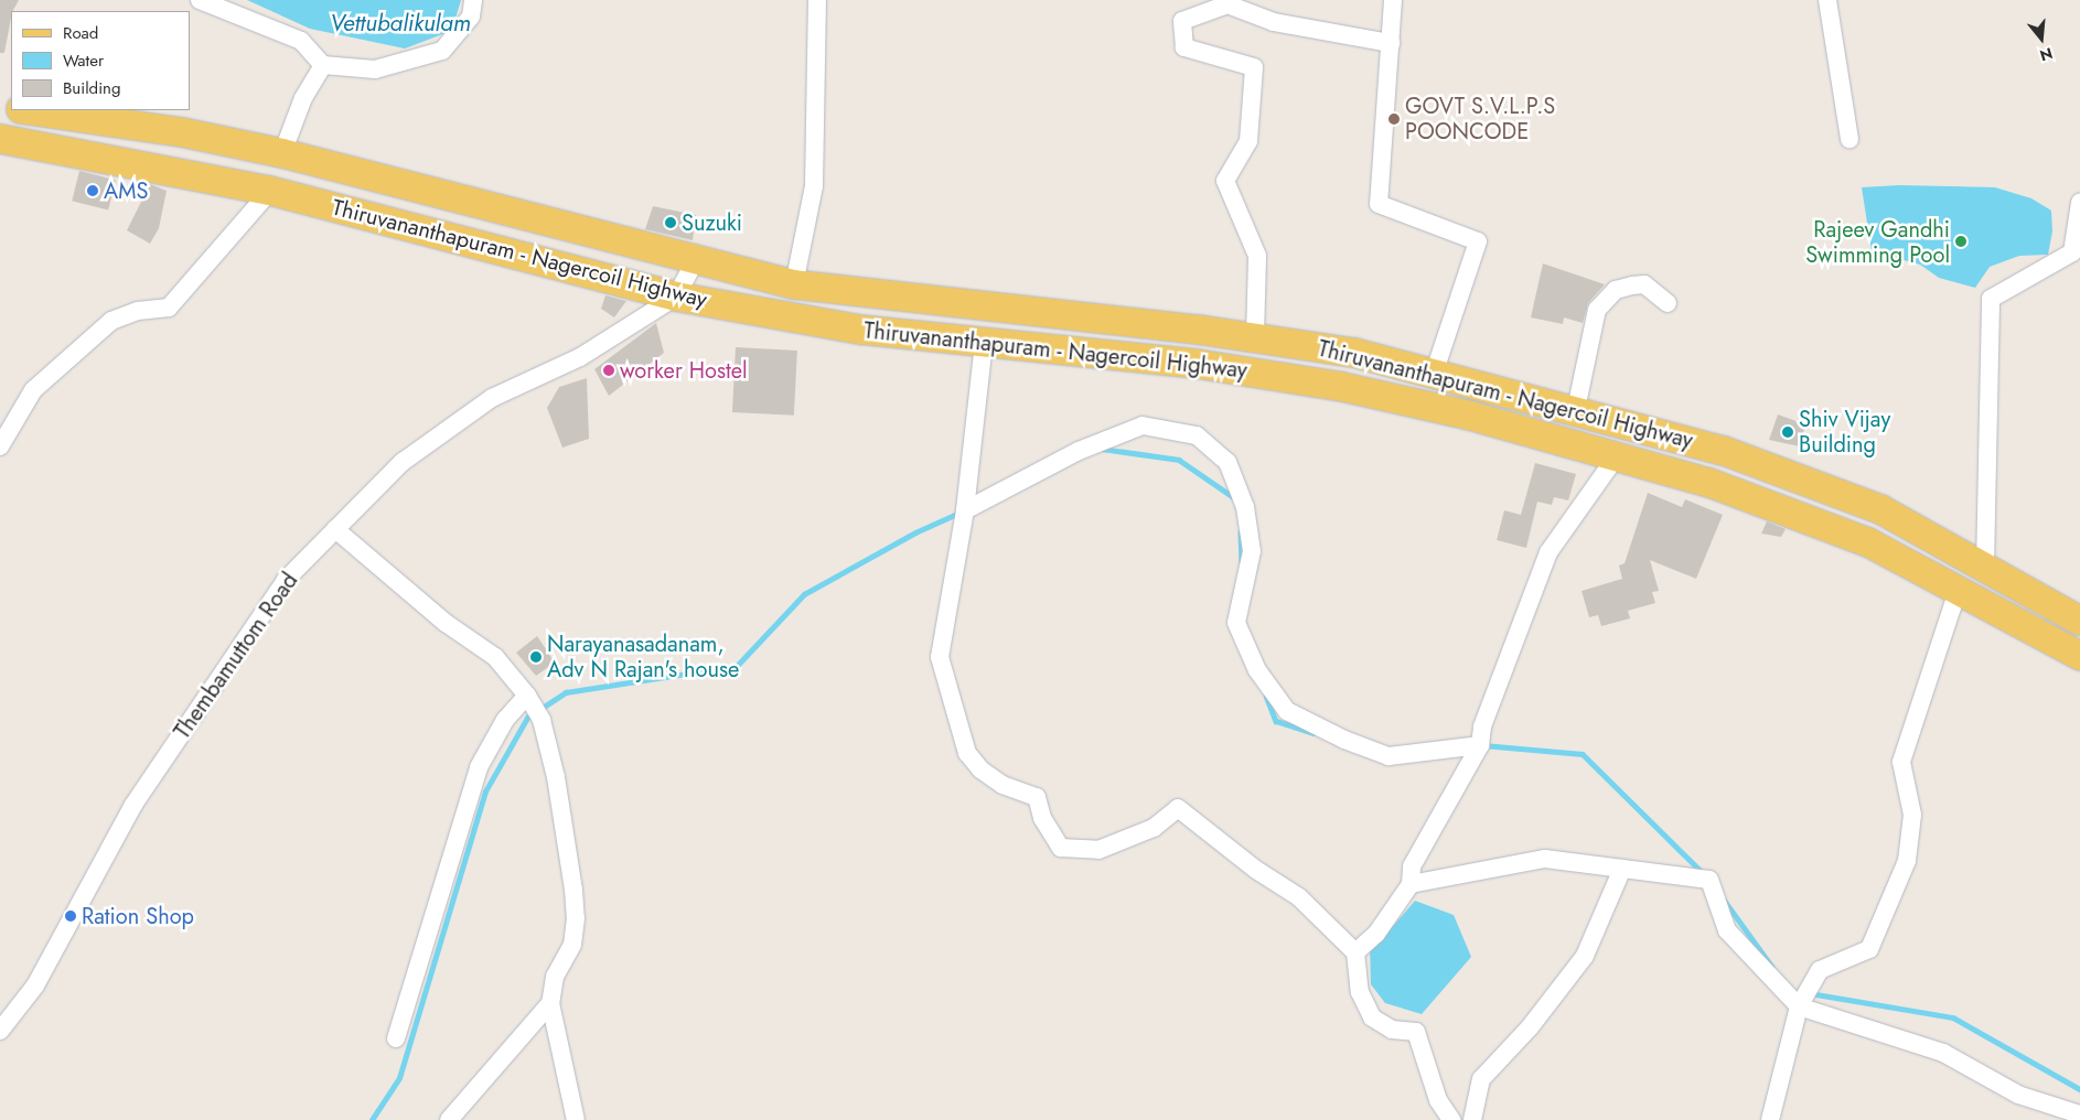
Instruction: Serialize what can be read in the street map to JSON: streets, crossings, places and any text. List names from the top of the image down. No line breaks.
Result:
{"streets":{"main road":["Thiruvananthapuram - Nagercoil Highway"],"street":["Thembamuttom Road"]},"crossings":[["Thiruvananthapuram - Nagercoil Highway","Thembamuttom Road"]],"water":["Vettubalikulam"],"places":["GOVT S.V.L.P.S POONCODE","AMS","Suzuki","Rajeev Gandhi Swimming Pool","worker Hostel","Shiv Vijay Building","Narayanasadanam, Adv N Rajan's house","Ration Shop"],"legend":["Road","Water","Building"],"north":"bottom"}
